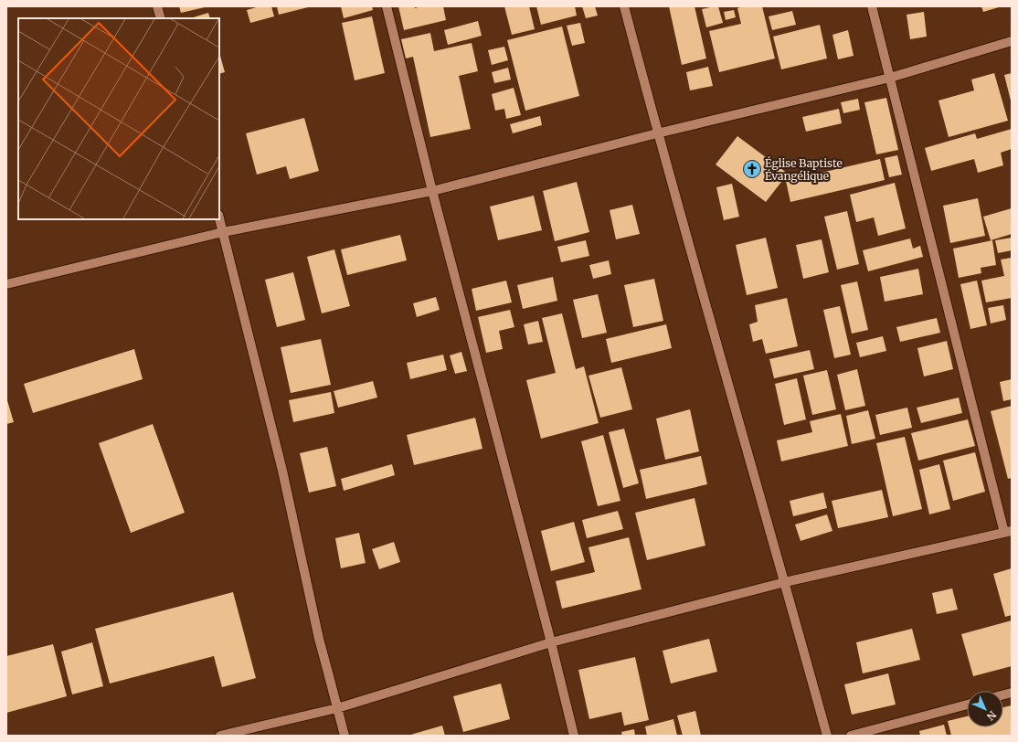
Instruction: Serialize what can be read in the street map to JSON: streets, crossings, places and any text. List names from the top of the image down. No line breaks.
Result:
{"places":{"church":["Église Baptiste Évangélique"]},"north":"bottom right"}
